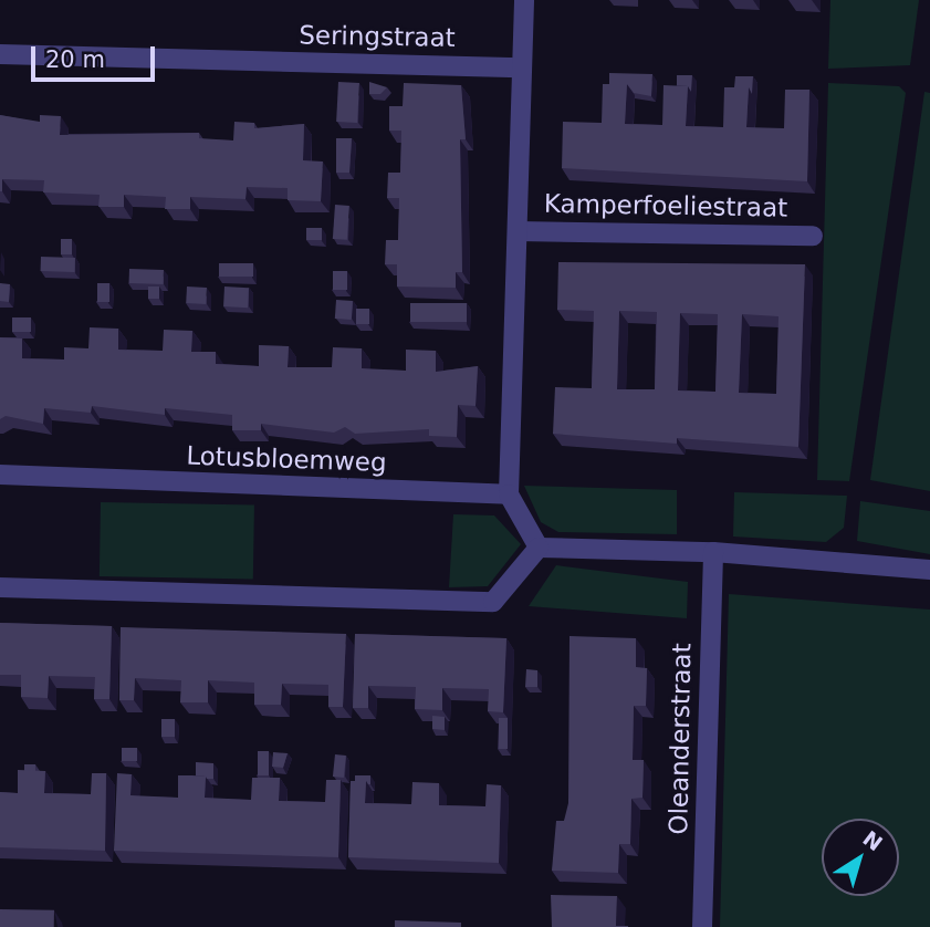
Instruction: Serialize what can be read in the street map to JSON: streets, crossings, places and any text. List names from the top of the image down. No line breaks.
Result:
{"streets":{"street":["Seringstraat","Kamperfoeliestraat","Lotusbloemweg","Oleanderstraat"]},"crossings":[["Seringstraat","Kamperfoeliestraat"],["Kamperfoeliestraat","Lotusbloemweg"]],"scale_bar":"20 m","north":"top right"}
